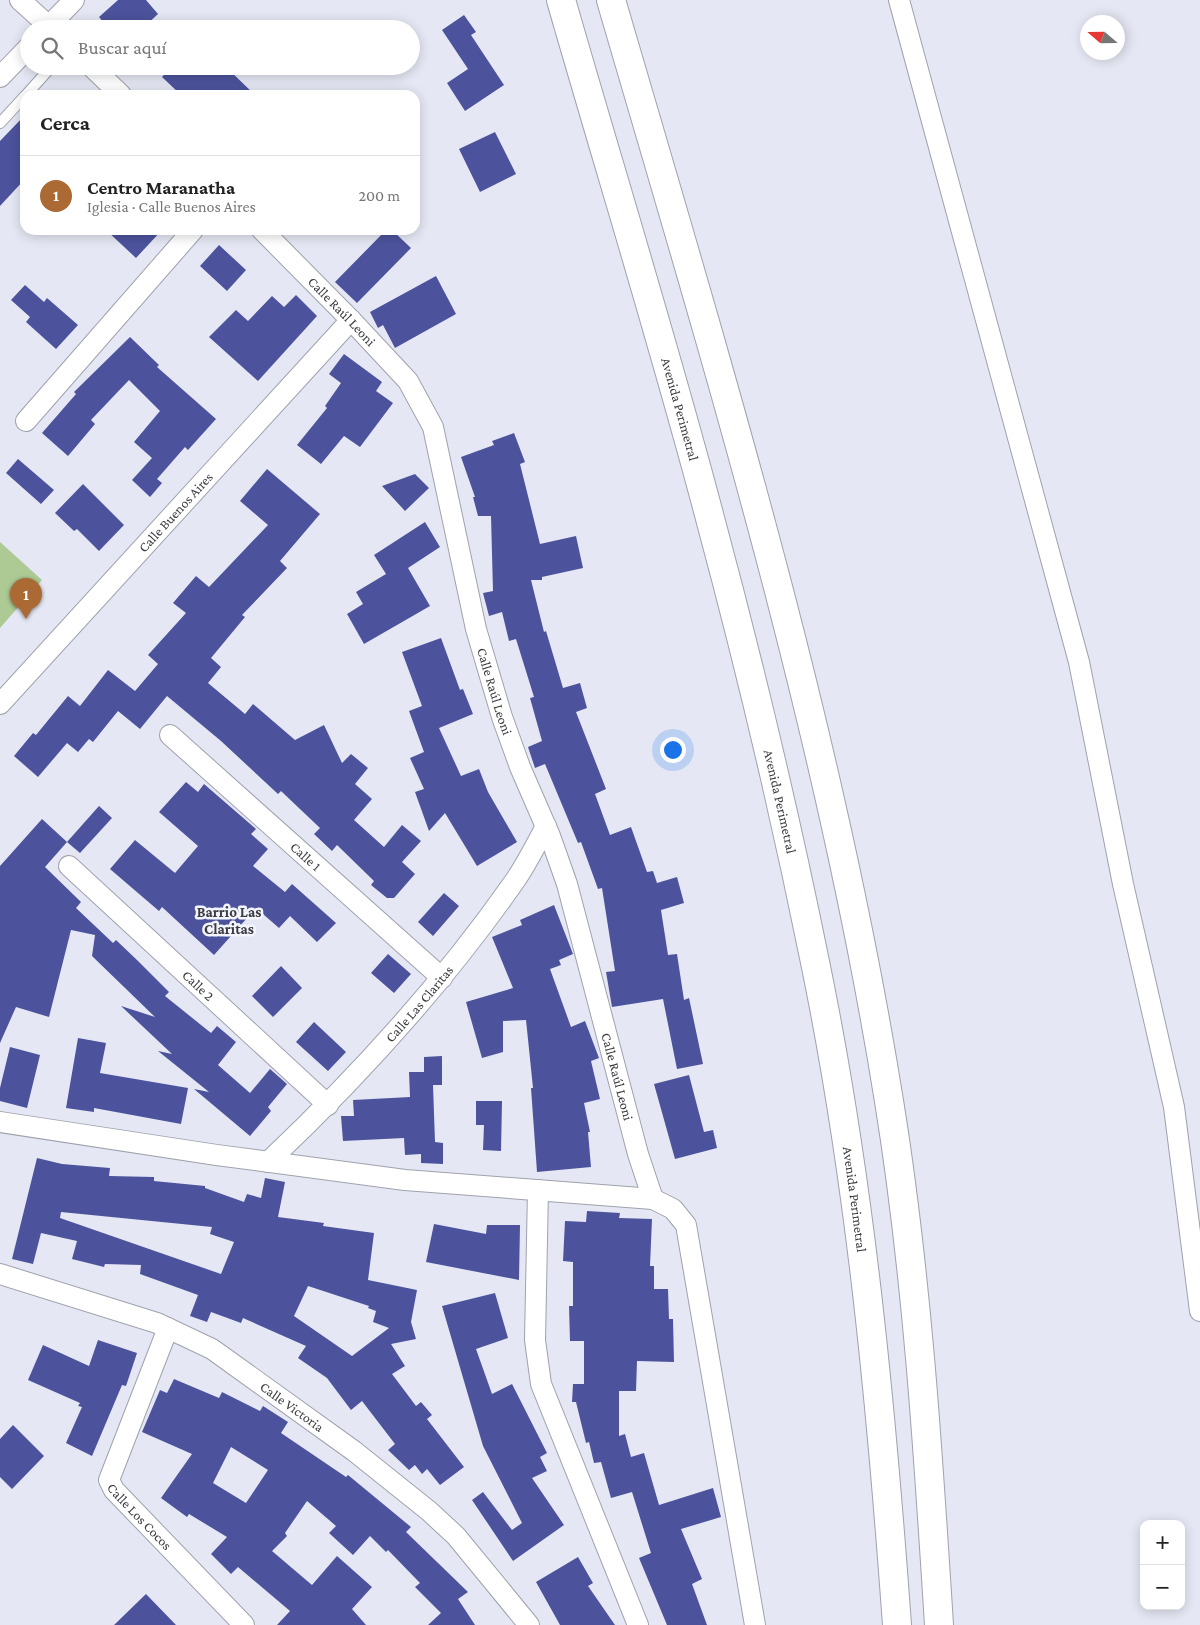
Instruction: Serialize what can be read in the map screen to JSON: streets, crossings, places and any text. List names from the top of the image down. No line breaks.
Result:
{"streets":{"highway":["Avenida Perimetral"],"street":["Calle Raúl Leoni","Calle Buenos Aires","Calle 1","Calle 2","Calle Las Claritas","Calle Victoria","Calle Los Cocos"]},"crossings":[["Calle Raúl Leoni","Calle Buenos Aires"],["Calle Raúl Leoni","Calle Las Claritas"],["Calle 1","Calle Las Claritas"],["Calle 2","Calle Las Claritas"],["Calle Victoria","Calle Los Cocos"]],"districts":["Barrio Las Claritas"],"north":"left","page":{"search":"Buscar aquí","heading":"Cerca","list":[{"mark":"1","name":"Centro Maranatha","note":"Iglesia · Calle Buenos Aires","value":"200 m"}],"pins":"1","map_buttons":["+","−"]}}
